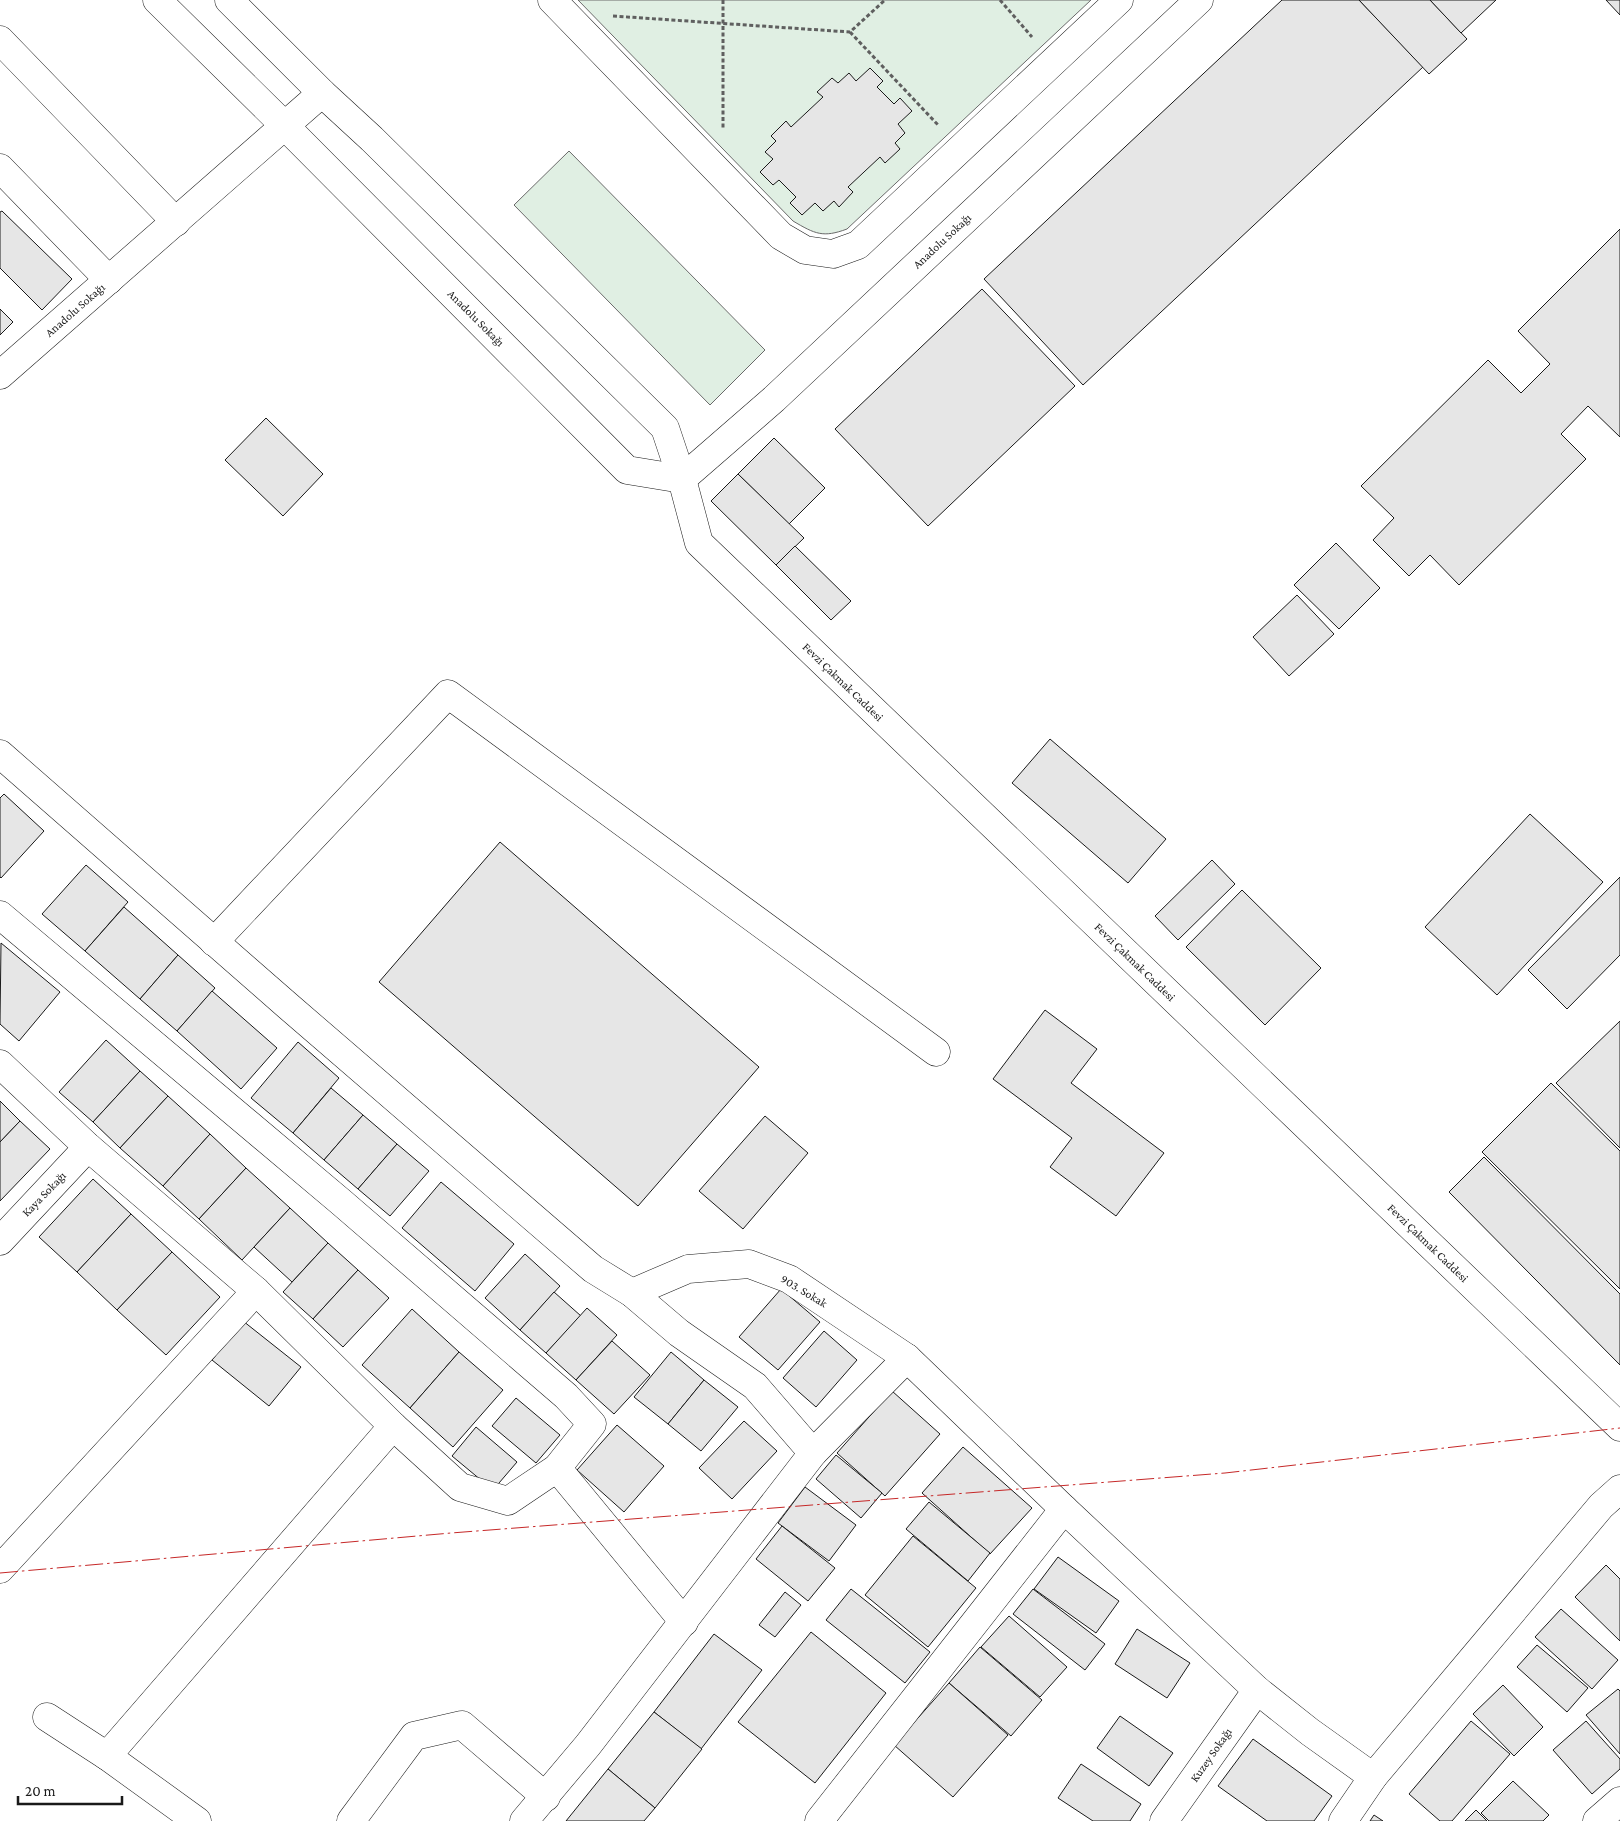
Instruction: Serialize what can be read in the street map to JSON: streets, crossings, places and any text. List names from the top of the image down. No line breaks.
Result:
{"streets":{"street":["Anadolu Sokağı","Fevzi Çakmak Caddesi","Kaya Sokağı","903. Sokak","Kuzey Sokağı"]},"crossings":[["Anadolu Sokağı","Fevzi Çakmak Caddesi"],["903. Sokak","Kuzey Sokağı"]],"scale_bar":"20 m"}
